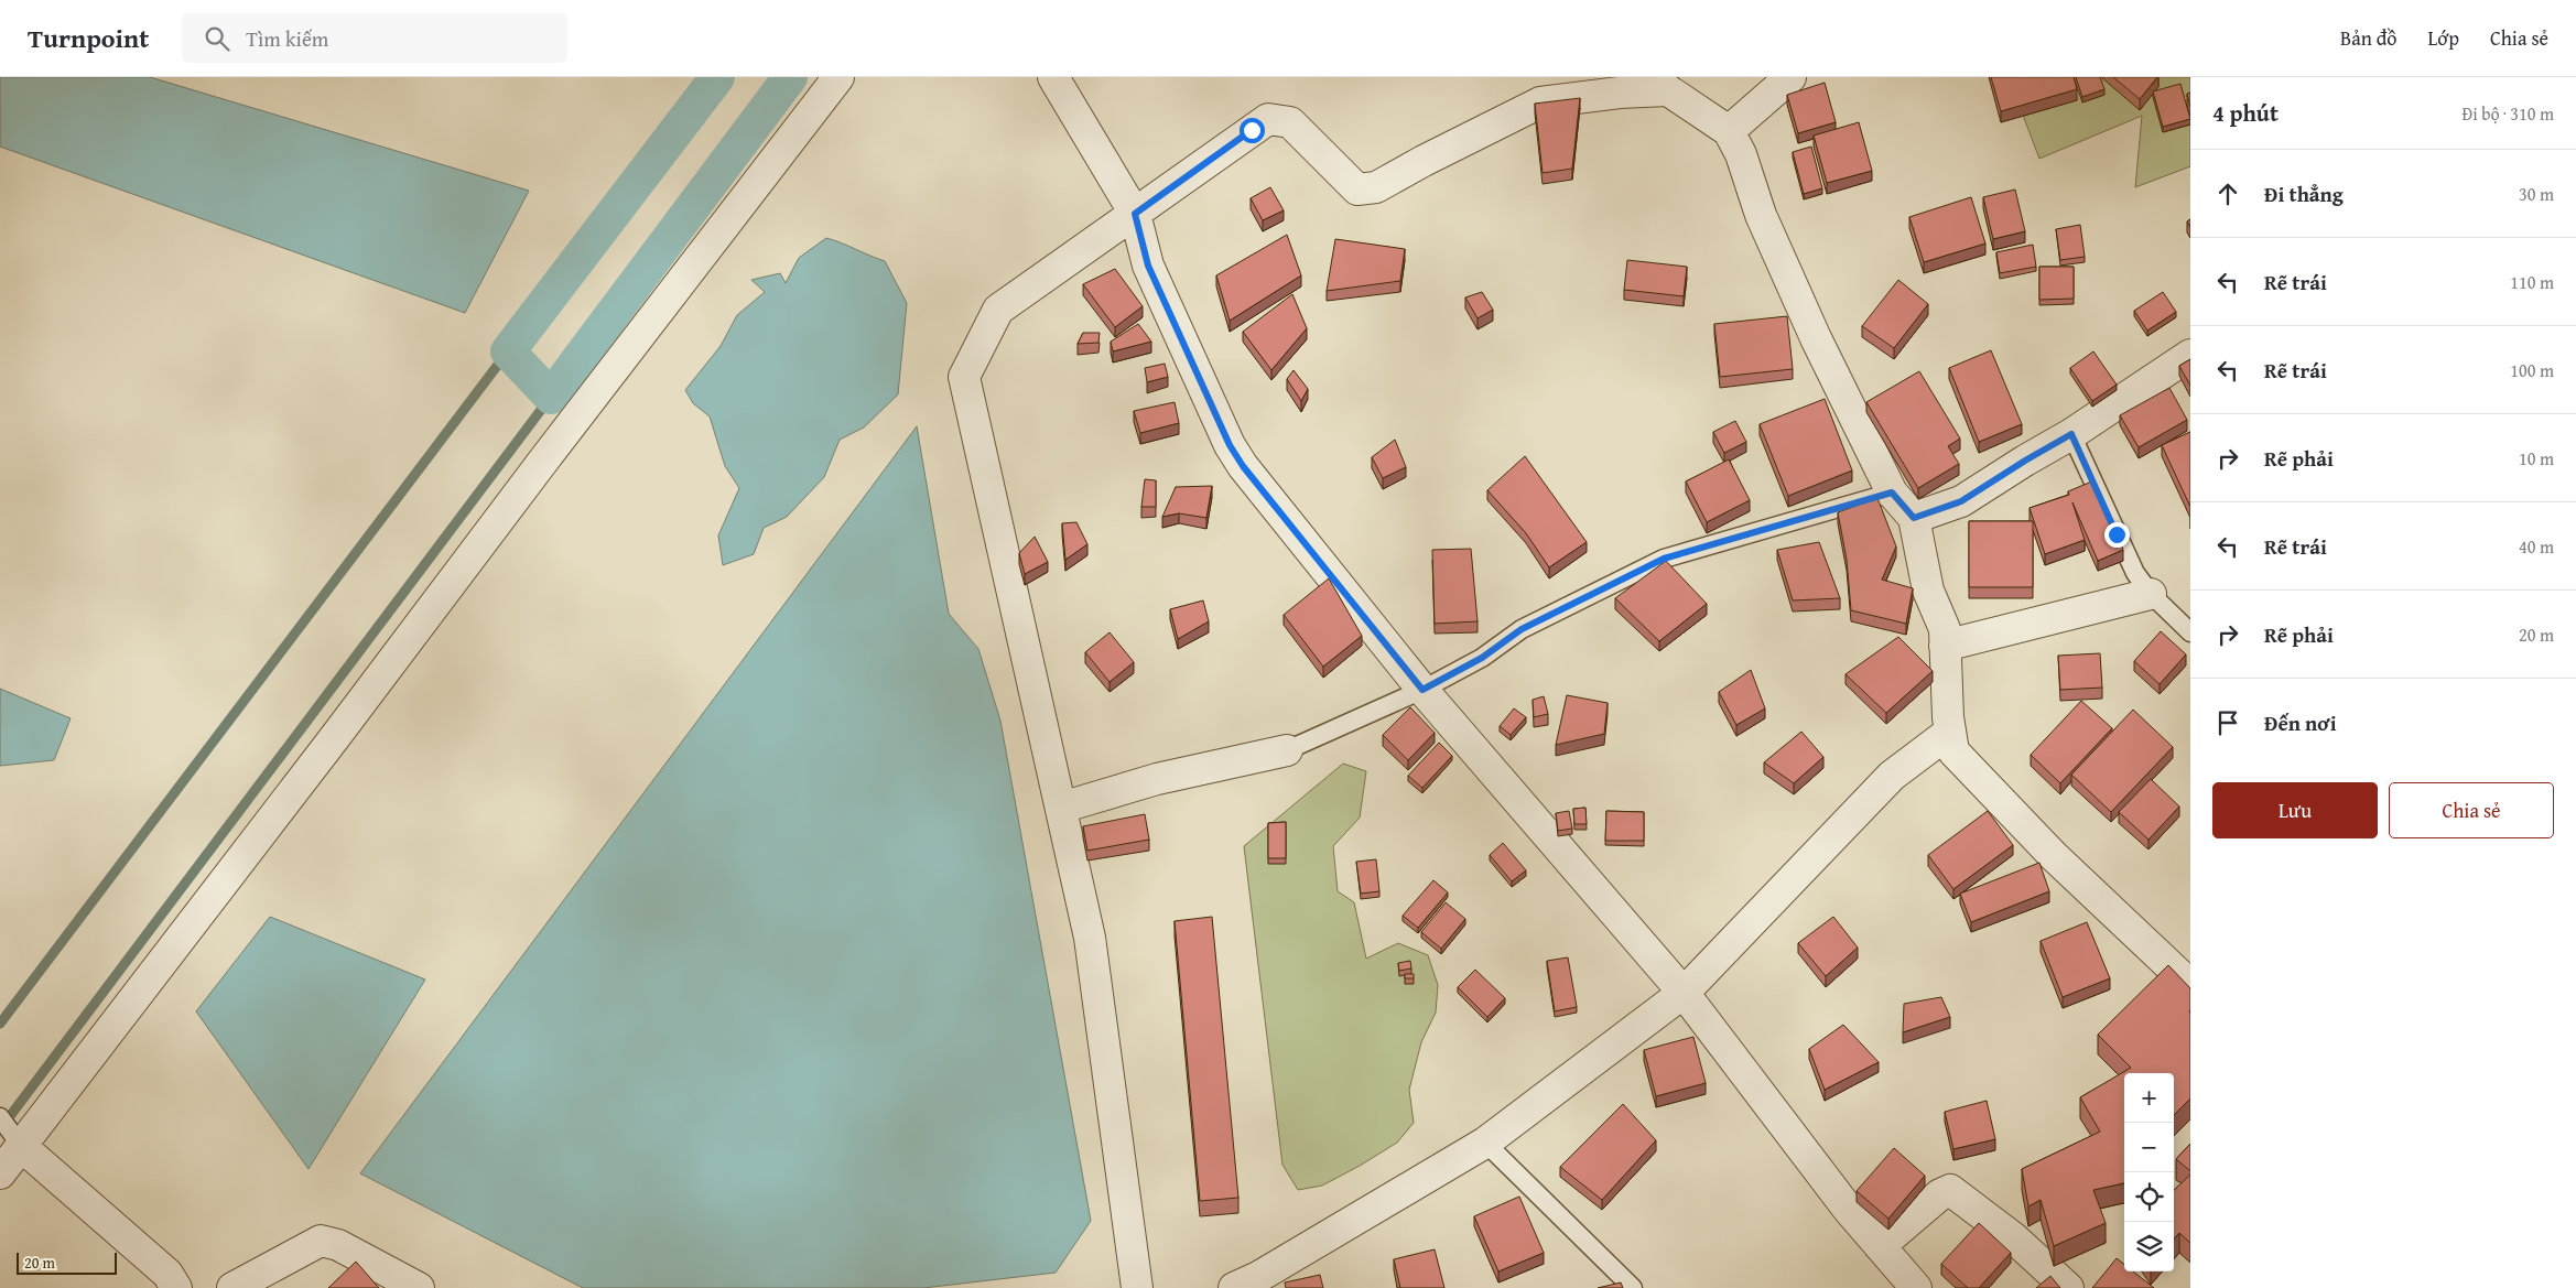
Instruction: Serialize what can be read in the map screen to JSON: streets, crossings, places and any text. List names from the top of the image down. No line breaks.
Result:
{"scale_bar":"20 m","page":{"header":"Turnpoint","search":"Tìm kiếm","nav":["Bản đồ","Lớp","Chia sẻ"],"heading":["4 phút","Đi bộ · 310 m"],"list":[["Đi thẳng","30 m"],["Rẽ trái","110 m"],["Rẽ trái","100 m"],["Rẽ phải","10 m"],["Rẽ trái","40 m"],["Rẽ phải","20 m"],"Đến nơi"],"buttons":["Lưu","Chia sẻ"],"map_buttons":["+","−"],"scale":"20 m"}}
